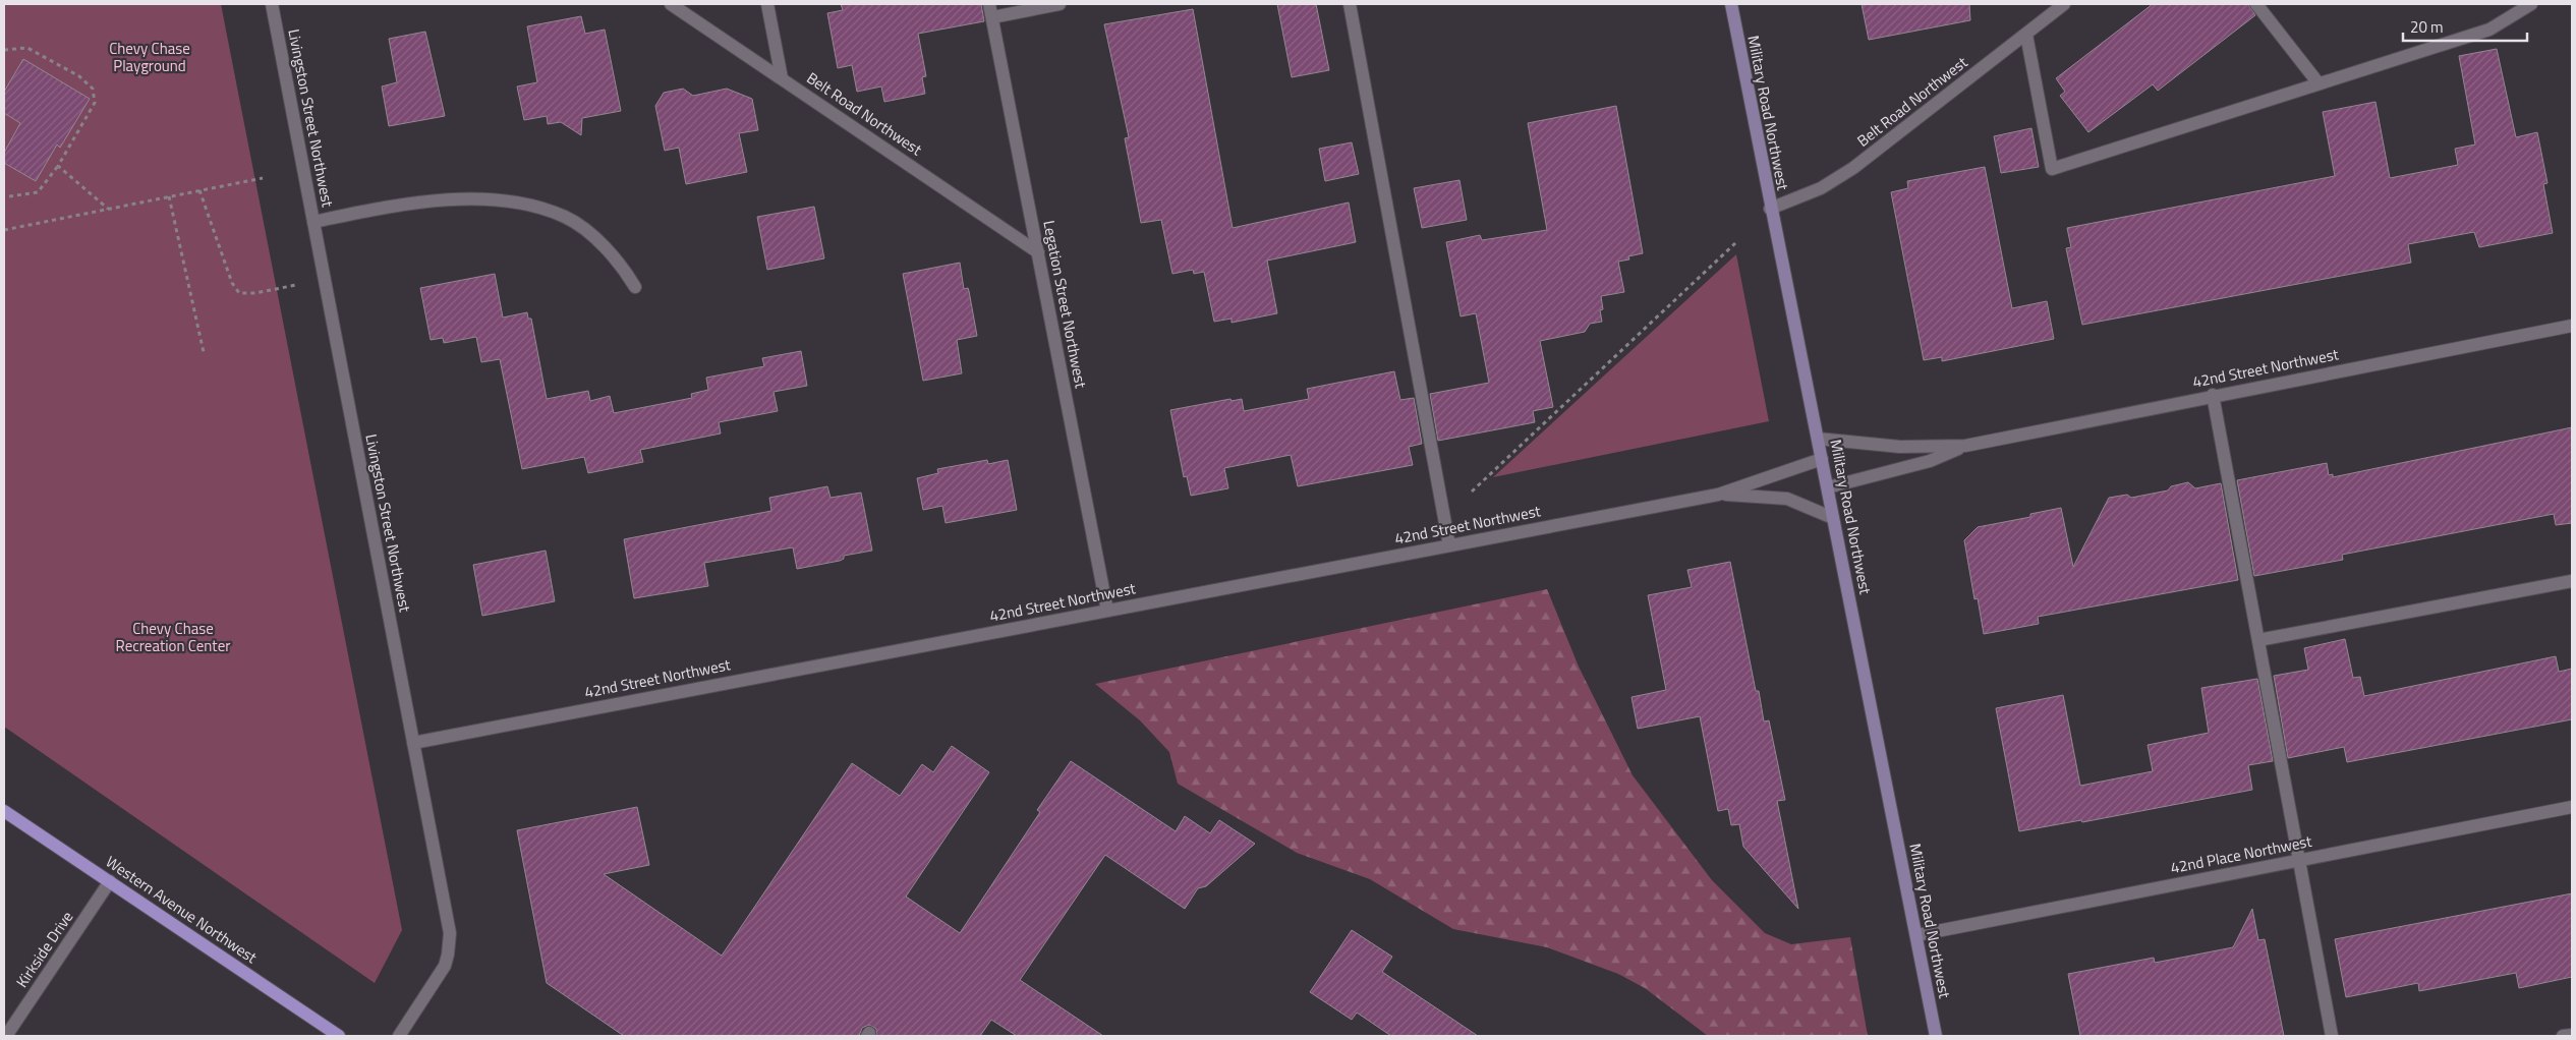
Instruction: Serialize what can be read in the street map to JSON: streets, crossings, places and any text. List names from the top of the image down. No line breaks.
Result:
{"streets":{"main road":["Military Road Northwest","Western Avenue Northwest"],"street":["Belt Road Northwest","Livingston Street Northwest","Legation Street Northwest","42nd Street Northwest","42nd Place Northwest","Kirkside Drive"]},"crossings":[["Belt Road Northwest","Military Road Northwest"],["Belt Road Northwest","Legation Street Northwest"],["Military Road Northwest","42nd Street Northwest"],["Military Road Northwest","42nd Place Northwest"],["Livingston Street Northwest","42nd Street Northwest"],["Legation Street Northwest","42nd Street Northwest"],["Western Avenue Northwest","Kirkside Drive"]],"parks":["Chevy Chase Playground","Chevy Chase Recreation Center"],"scale_bar":"20 m"}
